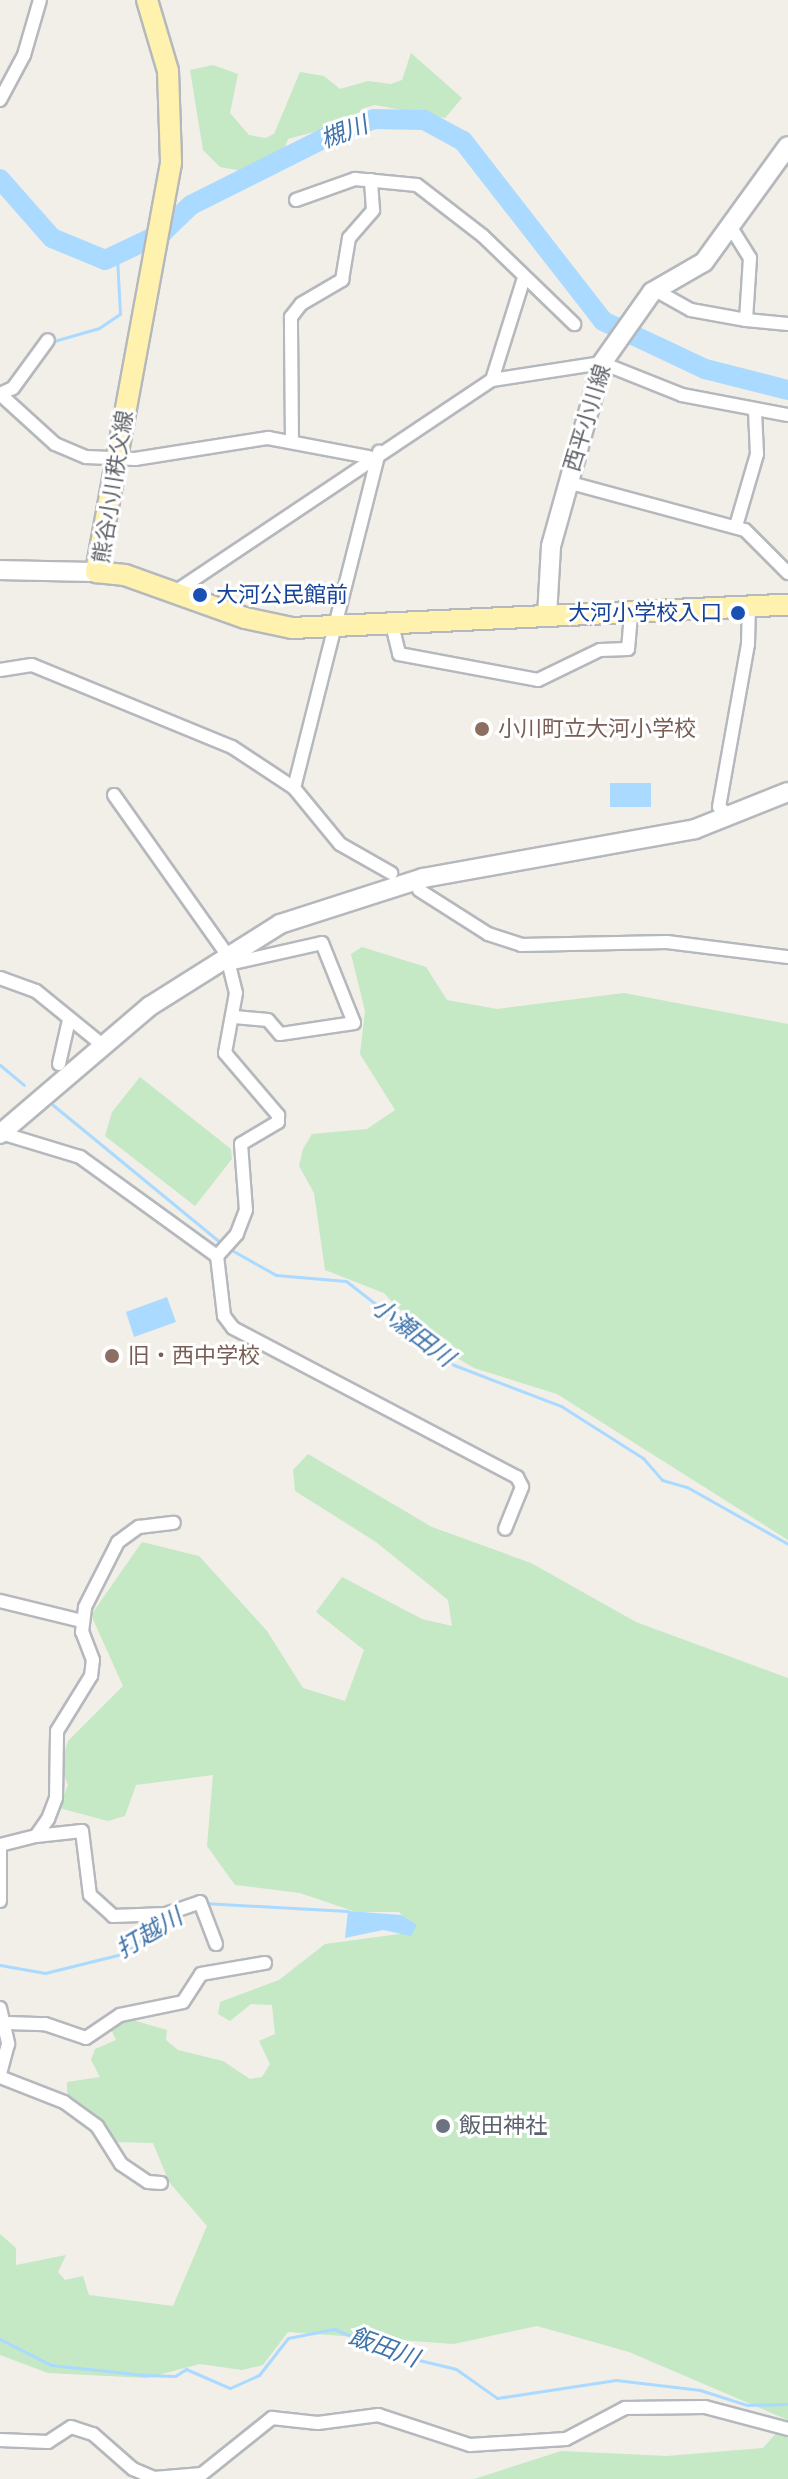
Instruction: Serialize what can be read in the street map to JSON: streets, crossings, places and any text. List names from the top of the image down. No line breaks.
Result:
{"streets":{"main road":["熊谷小川秩父線"],"street":["西平小川線"]},"crossings":[["西平小川線","熊谷小川秩父線"]],"water":["槻川","小瀬田川","打越川","飯田川"],"places":["大河公民館前","大河小学校入口","小川町立大河小学校","旧・西中学校","飯田神社"]}
